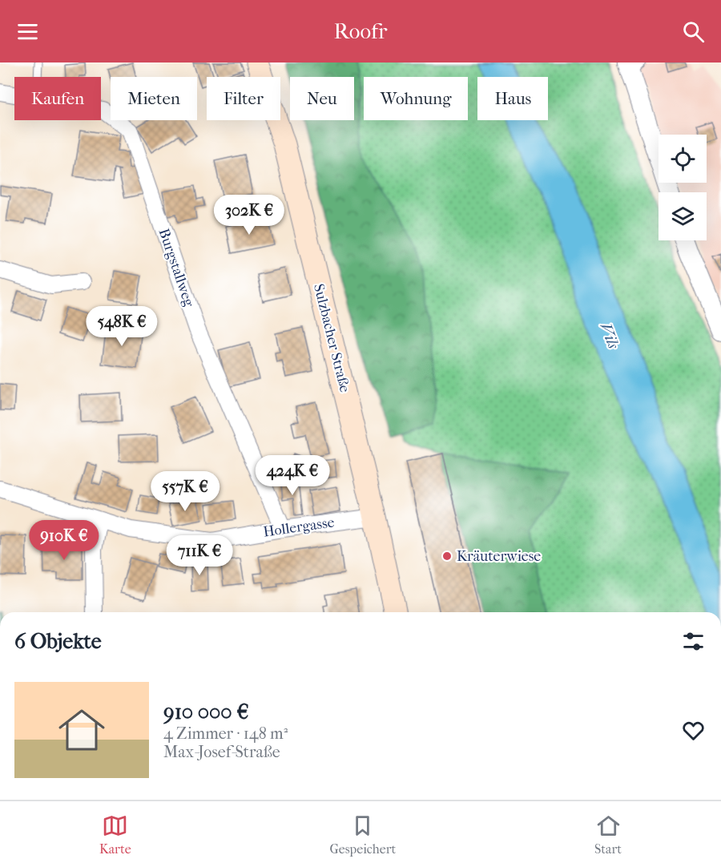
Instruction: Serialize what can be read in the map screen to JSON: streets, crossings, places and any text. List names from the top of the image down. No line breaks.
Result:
{"streets":{"main road":["Sulzbacher Straße"],"street":["Burgstallweg","Hollergasse"]},"crossings":[["Burgstallweg","Hollergasse"],["Sulzbacher Straße","Hollergasse"]],"water":["Vils"],"places":["Kräuterwiese"],"page":{"header":"Roofr","chip":["Kaufen","Mieten","Filter","Neu","Wohnung","Haus"],"price":["302K €","548K €","424K €","557K €","910K €","711K €"],"heading":"6 Objekte","list":[{"name":"910 000 €","note":"4 Zimmer · 148 m² · Max-Josef-Straße"}],"tabs":["Karte","Gespeichert","Start"]}}
